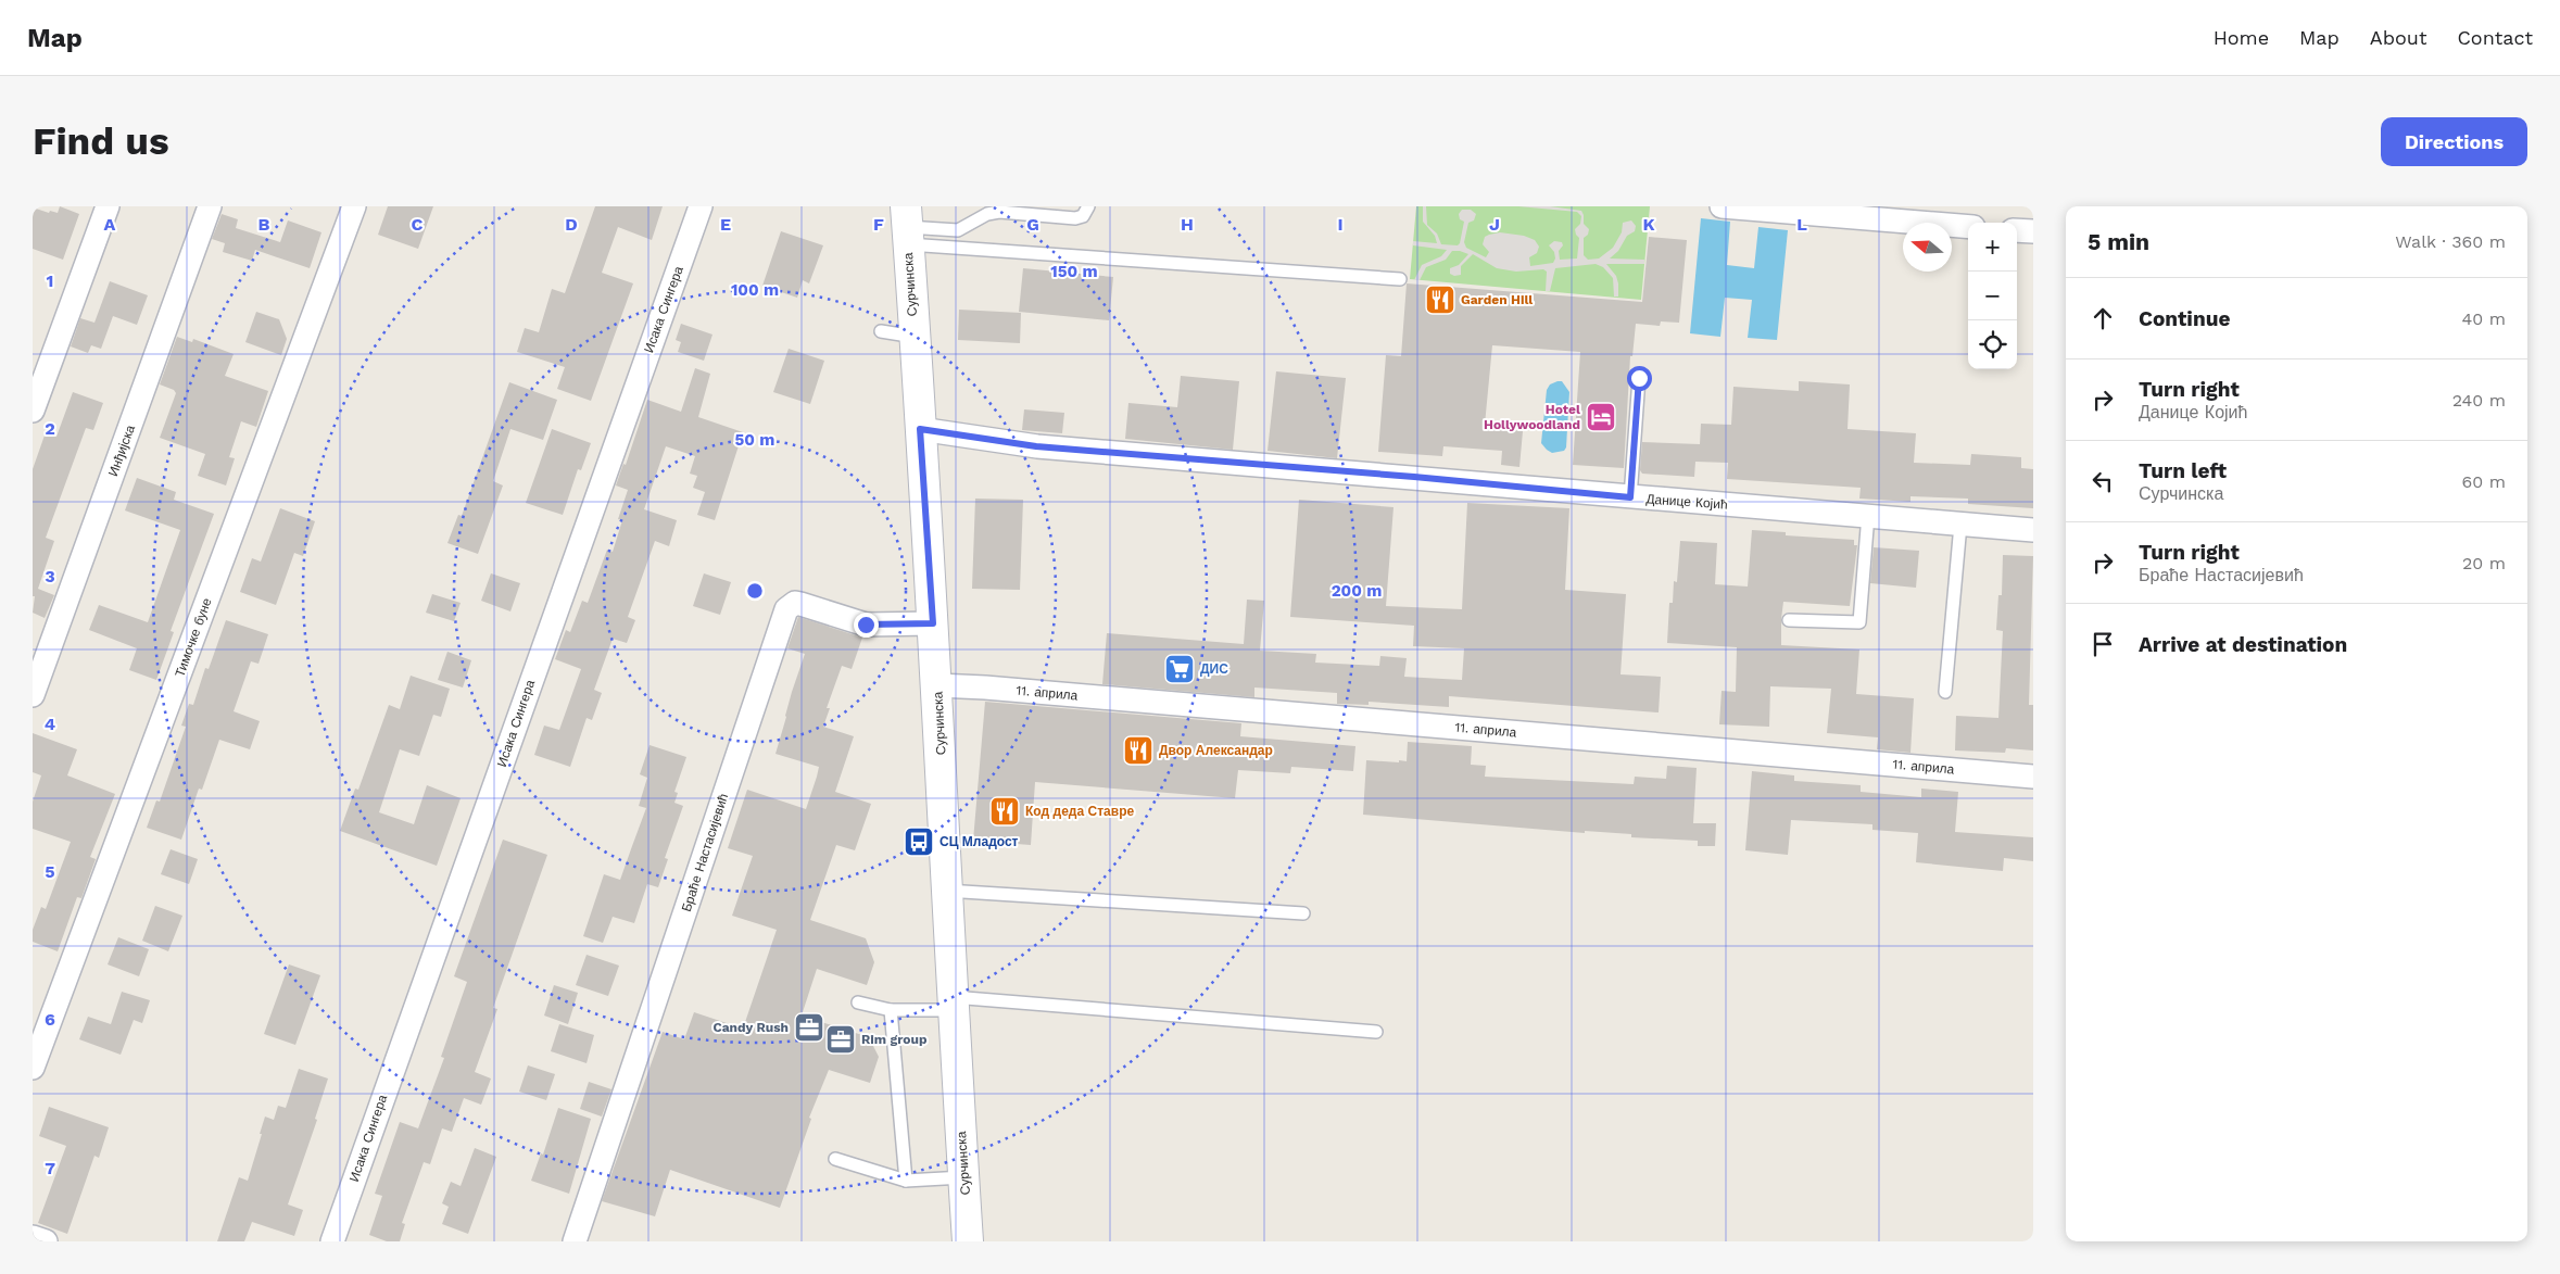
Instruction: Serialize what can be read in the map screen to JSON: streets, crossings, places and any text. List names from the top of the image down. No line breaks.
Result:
{"streets":{"main road":["Сурчинска"],"street":["Исака Сингера","Инђијска","Данице Којић","Тимочке буне","11. априла","Браће Настасијевић"]},"crossings":[["Сурчинска","Данице Којић"],["Сурчинска","11. априла"],["Сурчинска","Браће Настасијевић"]],"places":{"restaurant":["Garden Hill","Двор Александар","Код деда Ставре"],"hotel":["Hotel Hollywoodland"],"supermarket":["ДИС"],"bus stop":["СЦ Младост"],"office":["Candy Rush","Rim group"]},"north":"left","page":{"header":"Map","nav":["Home","Map","About","Contact"],"buttons":"Directions","title":"Find us","heading":["5 min","Walk · 360 m"],"map_buttons":["+","−"],"list":[["Continue","40 m"],["Turn right","Данице Којић","240 m"],["Turn left","Сурчинска","60 m"],["Turn right","Браће Настасијевић","20 m"],"Arrive at destination"]},"grid":{"columns":["A","B","C","D","E","F","G","H","I","J","K","L"],"rows":["1","2","3","4","5","6","7"]},"rings":["150 m","100 m","50 m","200 m"]}
